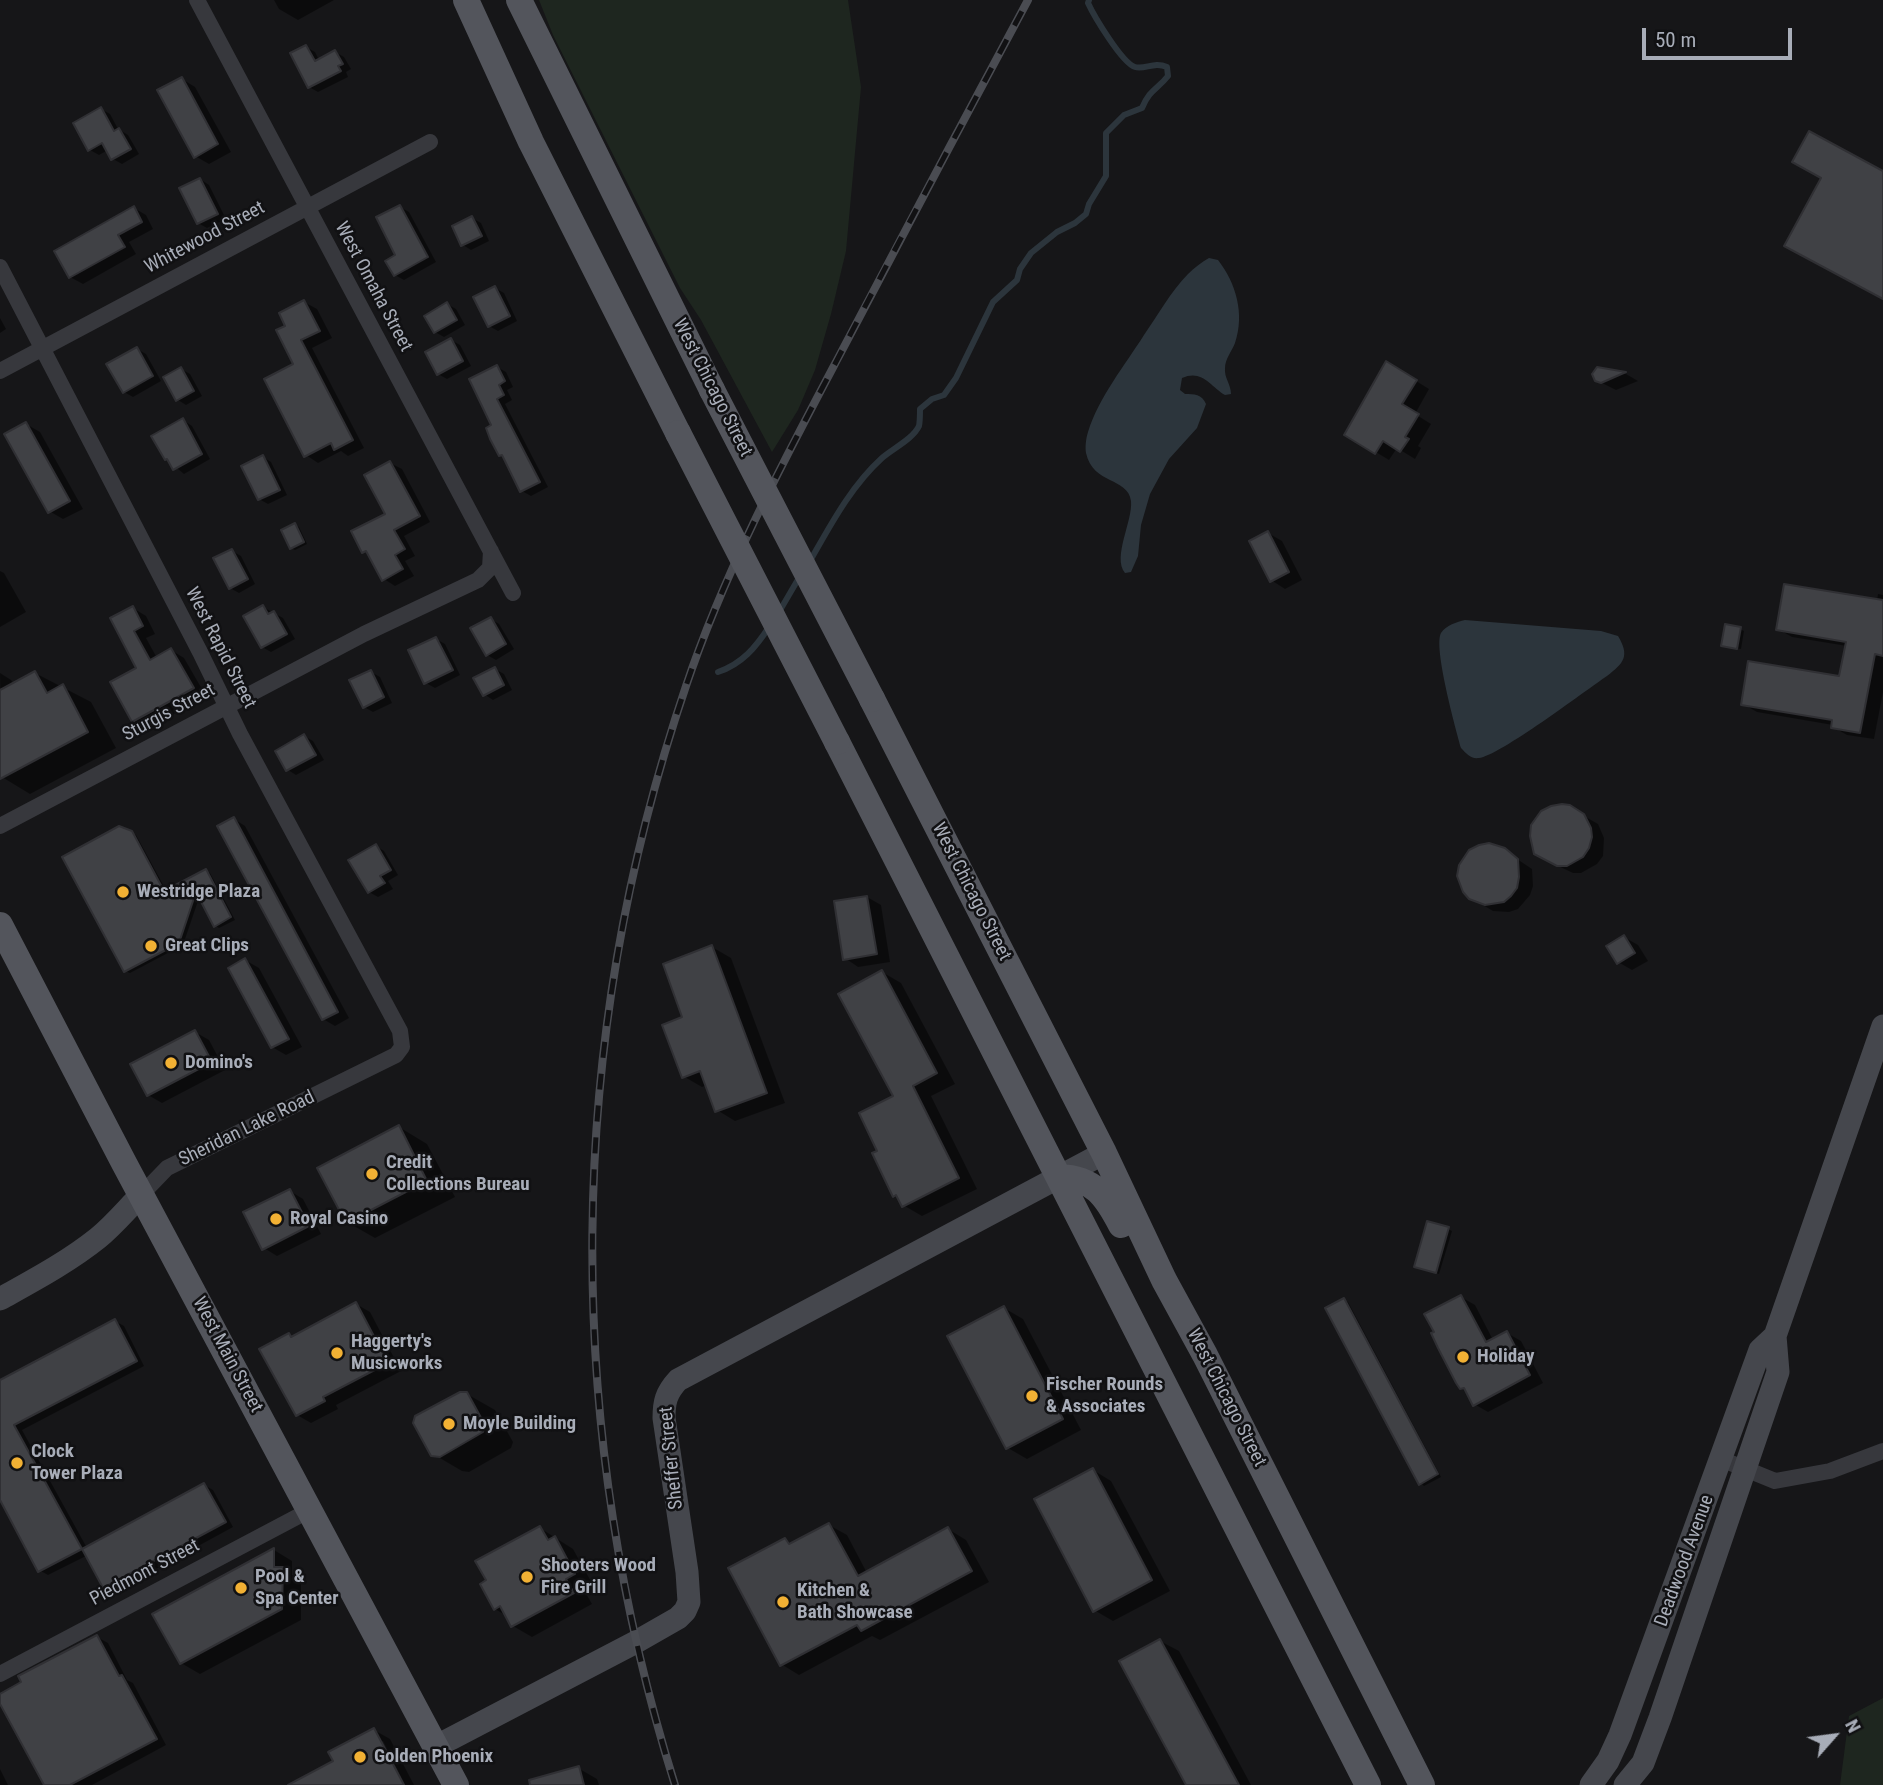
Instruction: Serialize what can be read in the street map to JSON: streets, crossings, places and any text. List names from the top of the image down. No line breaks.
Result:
{"streets":{"main road":["West Chicago Street","Sheridan Lake Road","West Main Street","Sheffer Street","Deadwood Avenue"],"street":["Whitewood Street","West Omaha Street","West Rapid Street","Sturgis Street","Piedmont Street"]},"crossings":[["Whitewood Street","West Omaha Street"],["Whitewood Street","West Rapid Street"],["West Omaha Street","Sturgis Street"],["West Chicago Street","Sheffer Street"],["West Rapid Street","Sturgis Street"],["West Rapid Street","Sheridan Lake Road"],["Sheridan Lake Road","West Main Street"],["West Main Street","Sheffer Street"],["West Main Street","Piedmont Street"]],"places":["Westridge Plaza","Great Clips","Domino's","Credit Collections Bureau","Royal Casino","Haggerty's Musicworks","Holiday","Fischer Rounds & Associates","Moyle Building","Clock Tower Plaza","Shooters Wood Fire Grill","Pool & Spa Center","Kitchen & Bath Showcase","Golden Phoenix"],"scale_bar":"50 m","north":"top right"}
